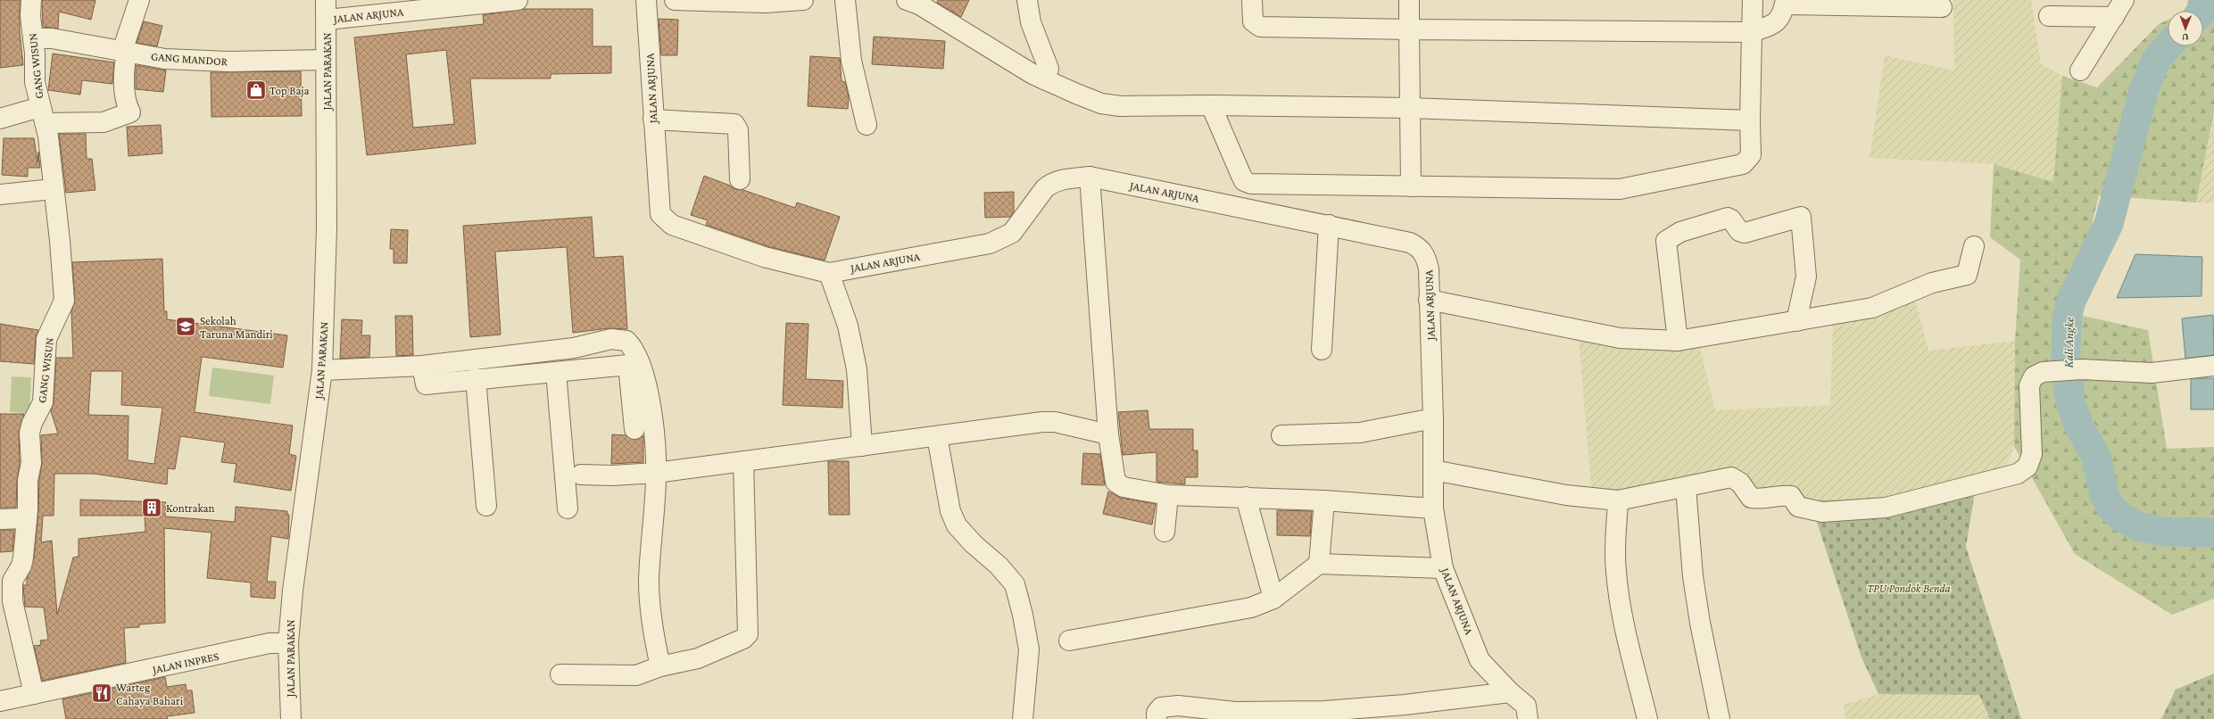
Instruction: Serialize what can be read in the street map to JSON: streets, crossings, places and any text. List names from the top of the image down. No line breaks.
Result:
{"streets":{"street":["JALAN ARJUNA","GANG MANDOR","GANG WISUN","JALAN PARAKAN","JALAN INPRES"]},"crossings":[["JALAN ARJUNA","JALAN PARAKAN"],["GANG MANDOR","GANG WISUN"],["GANG MANDOR","JALAN PARAKAN"],["GANG WISUN","JALAN INPRES"],["JALAN PARAKAN","JALAN INPRES"]],"water":["Kali Angke"],"parks":["TPU Pondok Benda"],"places":{"shop":["Top Baja"],"school or university":["Sekolah Taruna Mandiri"],"building":["Kontrakan"],"restaurant":["Warteg Cahaya Bahari"]},"north":"bottom"}
